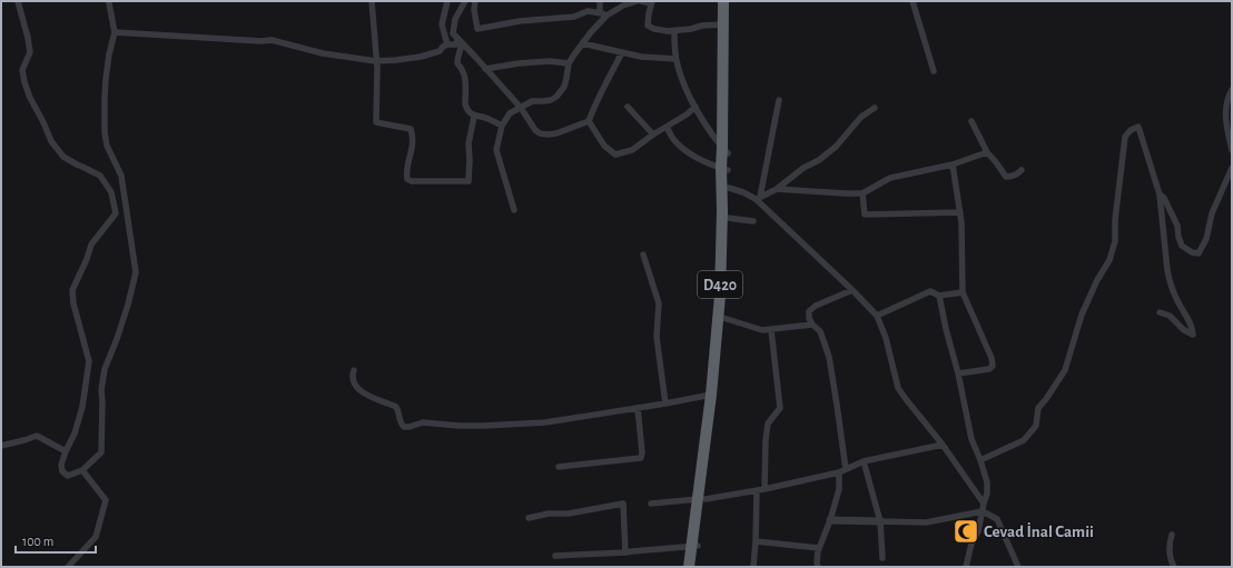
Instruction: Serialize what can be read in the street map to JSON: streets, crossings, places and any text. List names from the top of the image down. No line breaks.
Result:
{"streets":{"highway":["D420"]},"places":{"mosque":["Cevad İnal Camii"]},"scale_bar":"100 m"}
